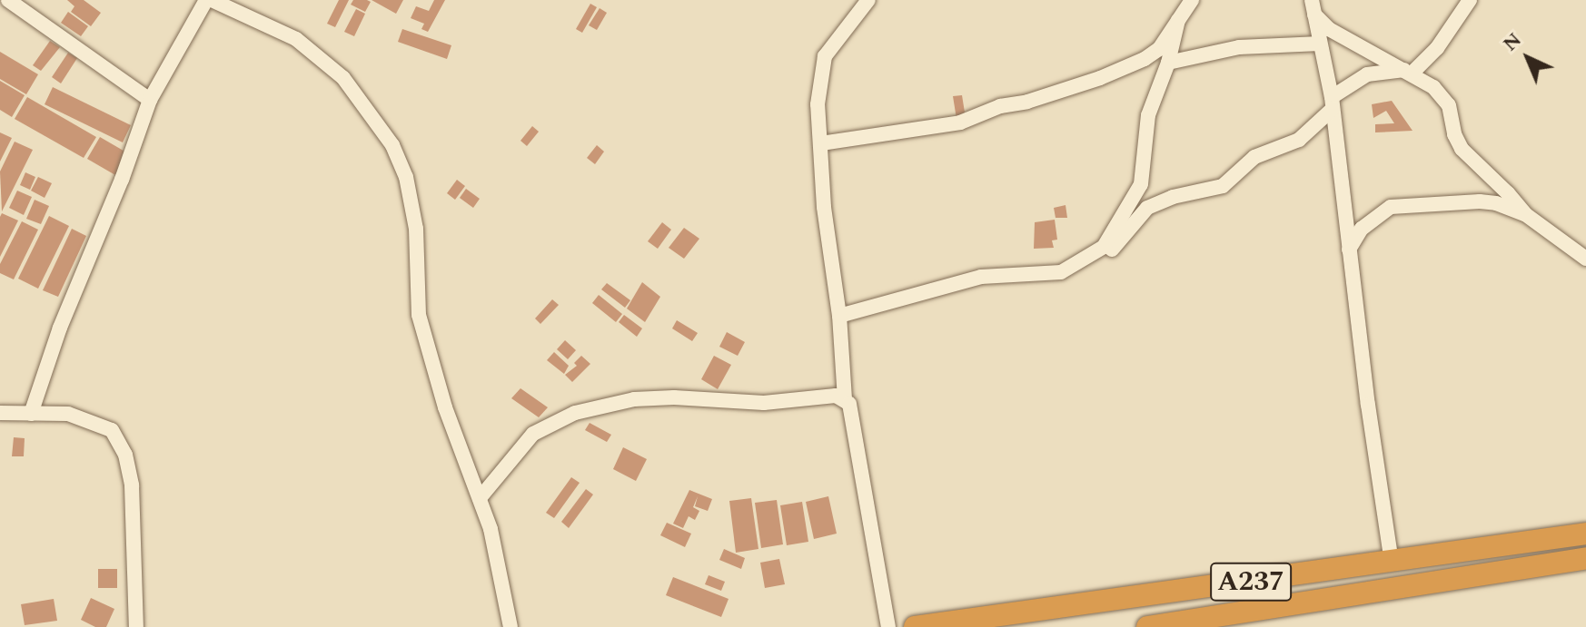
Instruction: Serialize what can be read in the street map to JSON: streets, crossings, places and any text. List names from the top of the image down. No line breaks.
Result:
{"streets":{"highway":["A237"]},"north":"top left"}
